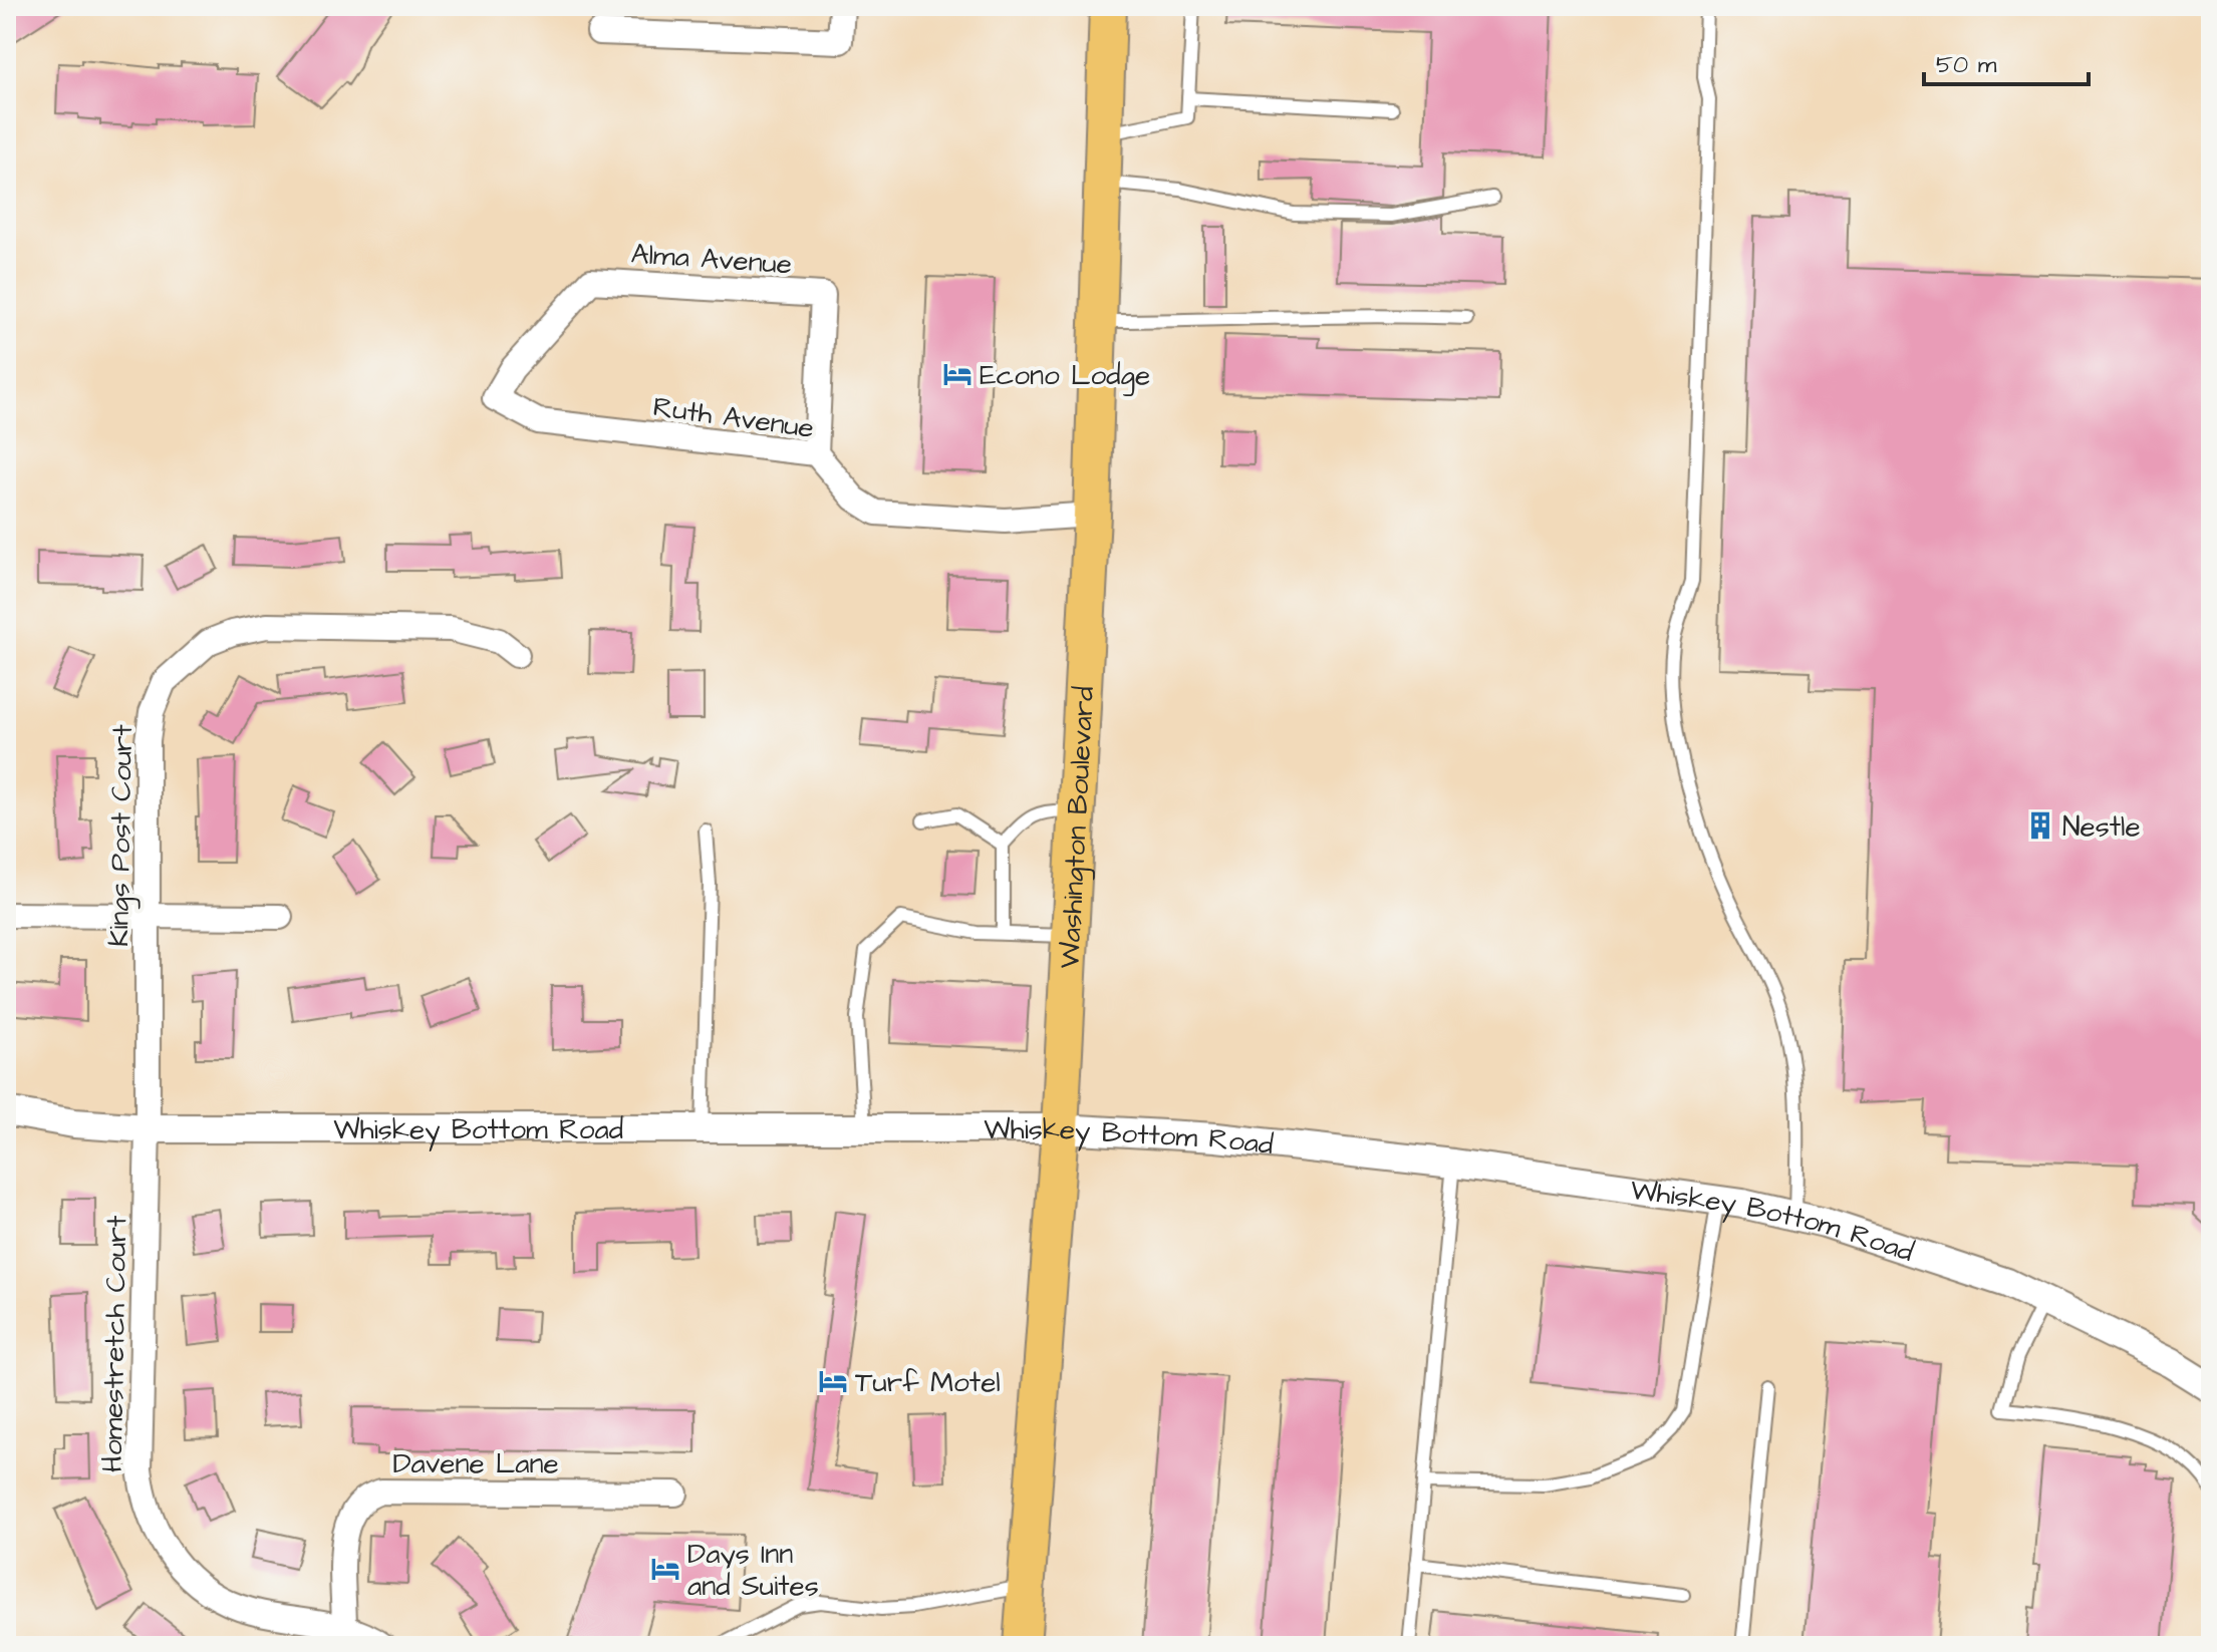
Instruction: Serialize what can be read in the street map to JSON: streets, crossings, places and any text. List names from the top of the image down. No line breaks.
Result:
{"streets":{"main road":["Washington Boulevard"],"street":["Alma Avenue","Ruth Avenue","Kings Post Court","Whiskey Bottom Road","Homestretch Court","Davene Lane"]},"crossings":[["Alma Avenue","Ruth Avenue"],["Ruth Avenue","Washington Boulevard"],["Washington Boulevard","Whiskey Bottom Road"],["Kings Post Court","Whiskey Bottom Road"],["Kings Post Court","Homestretch Court"],["Whiskey Bottom Road","Homestretch Court"],["Homestretch Court","Davene Lane"]],"places":{"hotel":["Econo Lodge","Turf Motel","Days Inn and Suites"],"building":["Nestle"]},"scale_bar":"50 m"}
